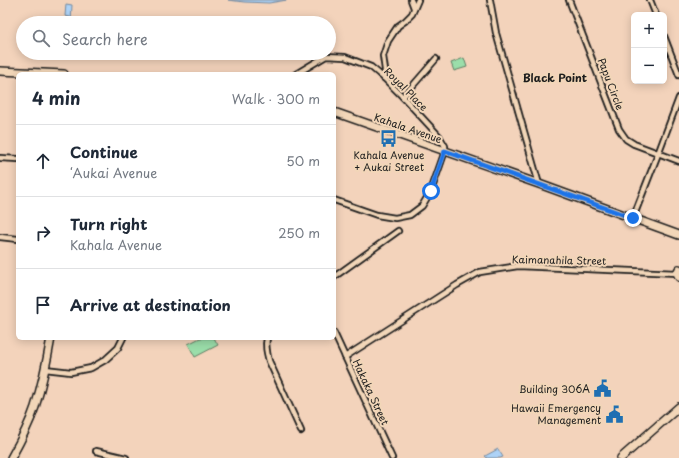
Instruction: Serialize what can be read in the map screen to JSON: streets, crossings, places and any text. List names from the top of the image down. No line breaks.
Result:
{"streets":{"street":["Papu Circle","Royal Place","Kahala Avenue","Kaimanahila Street","Hakaka Street"]},"crossings":[["Royal Place","Kahala Avenue"],["Kaimanahila Street","Hakaka Street"]],"districts":["Black Point"],"places":{"bus stop":["Kahala Avenue + Aukai Street"],"public building":["Building 306A","Hawaii Emergency Management"]},"page":{"map_buttons":["+","−"],"search":"Search here","heading":["4 min","Walk · 300 m"],"list":[["Continue","ʻAukai Avenue","50 m"],["Turn right","Kahala Avenue","250 m"],"Arrive at destination"]}}
